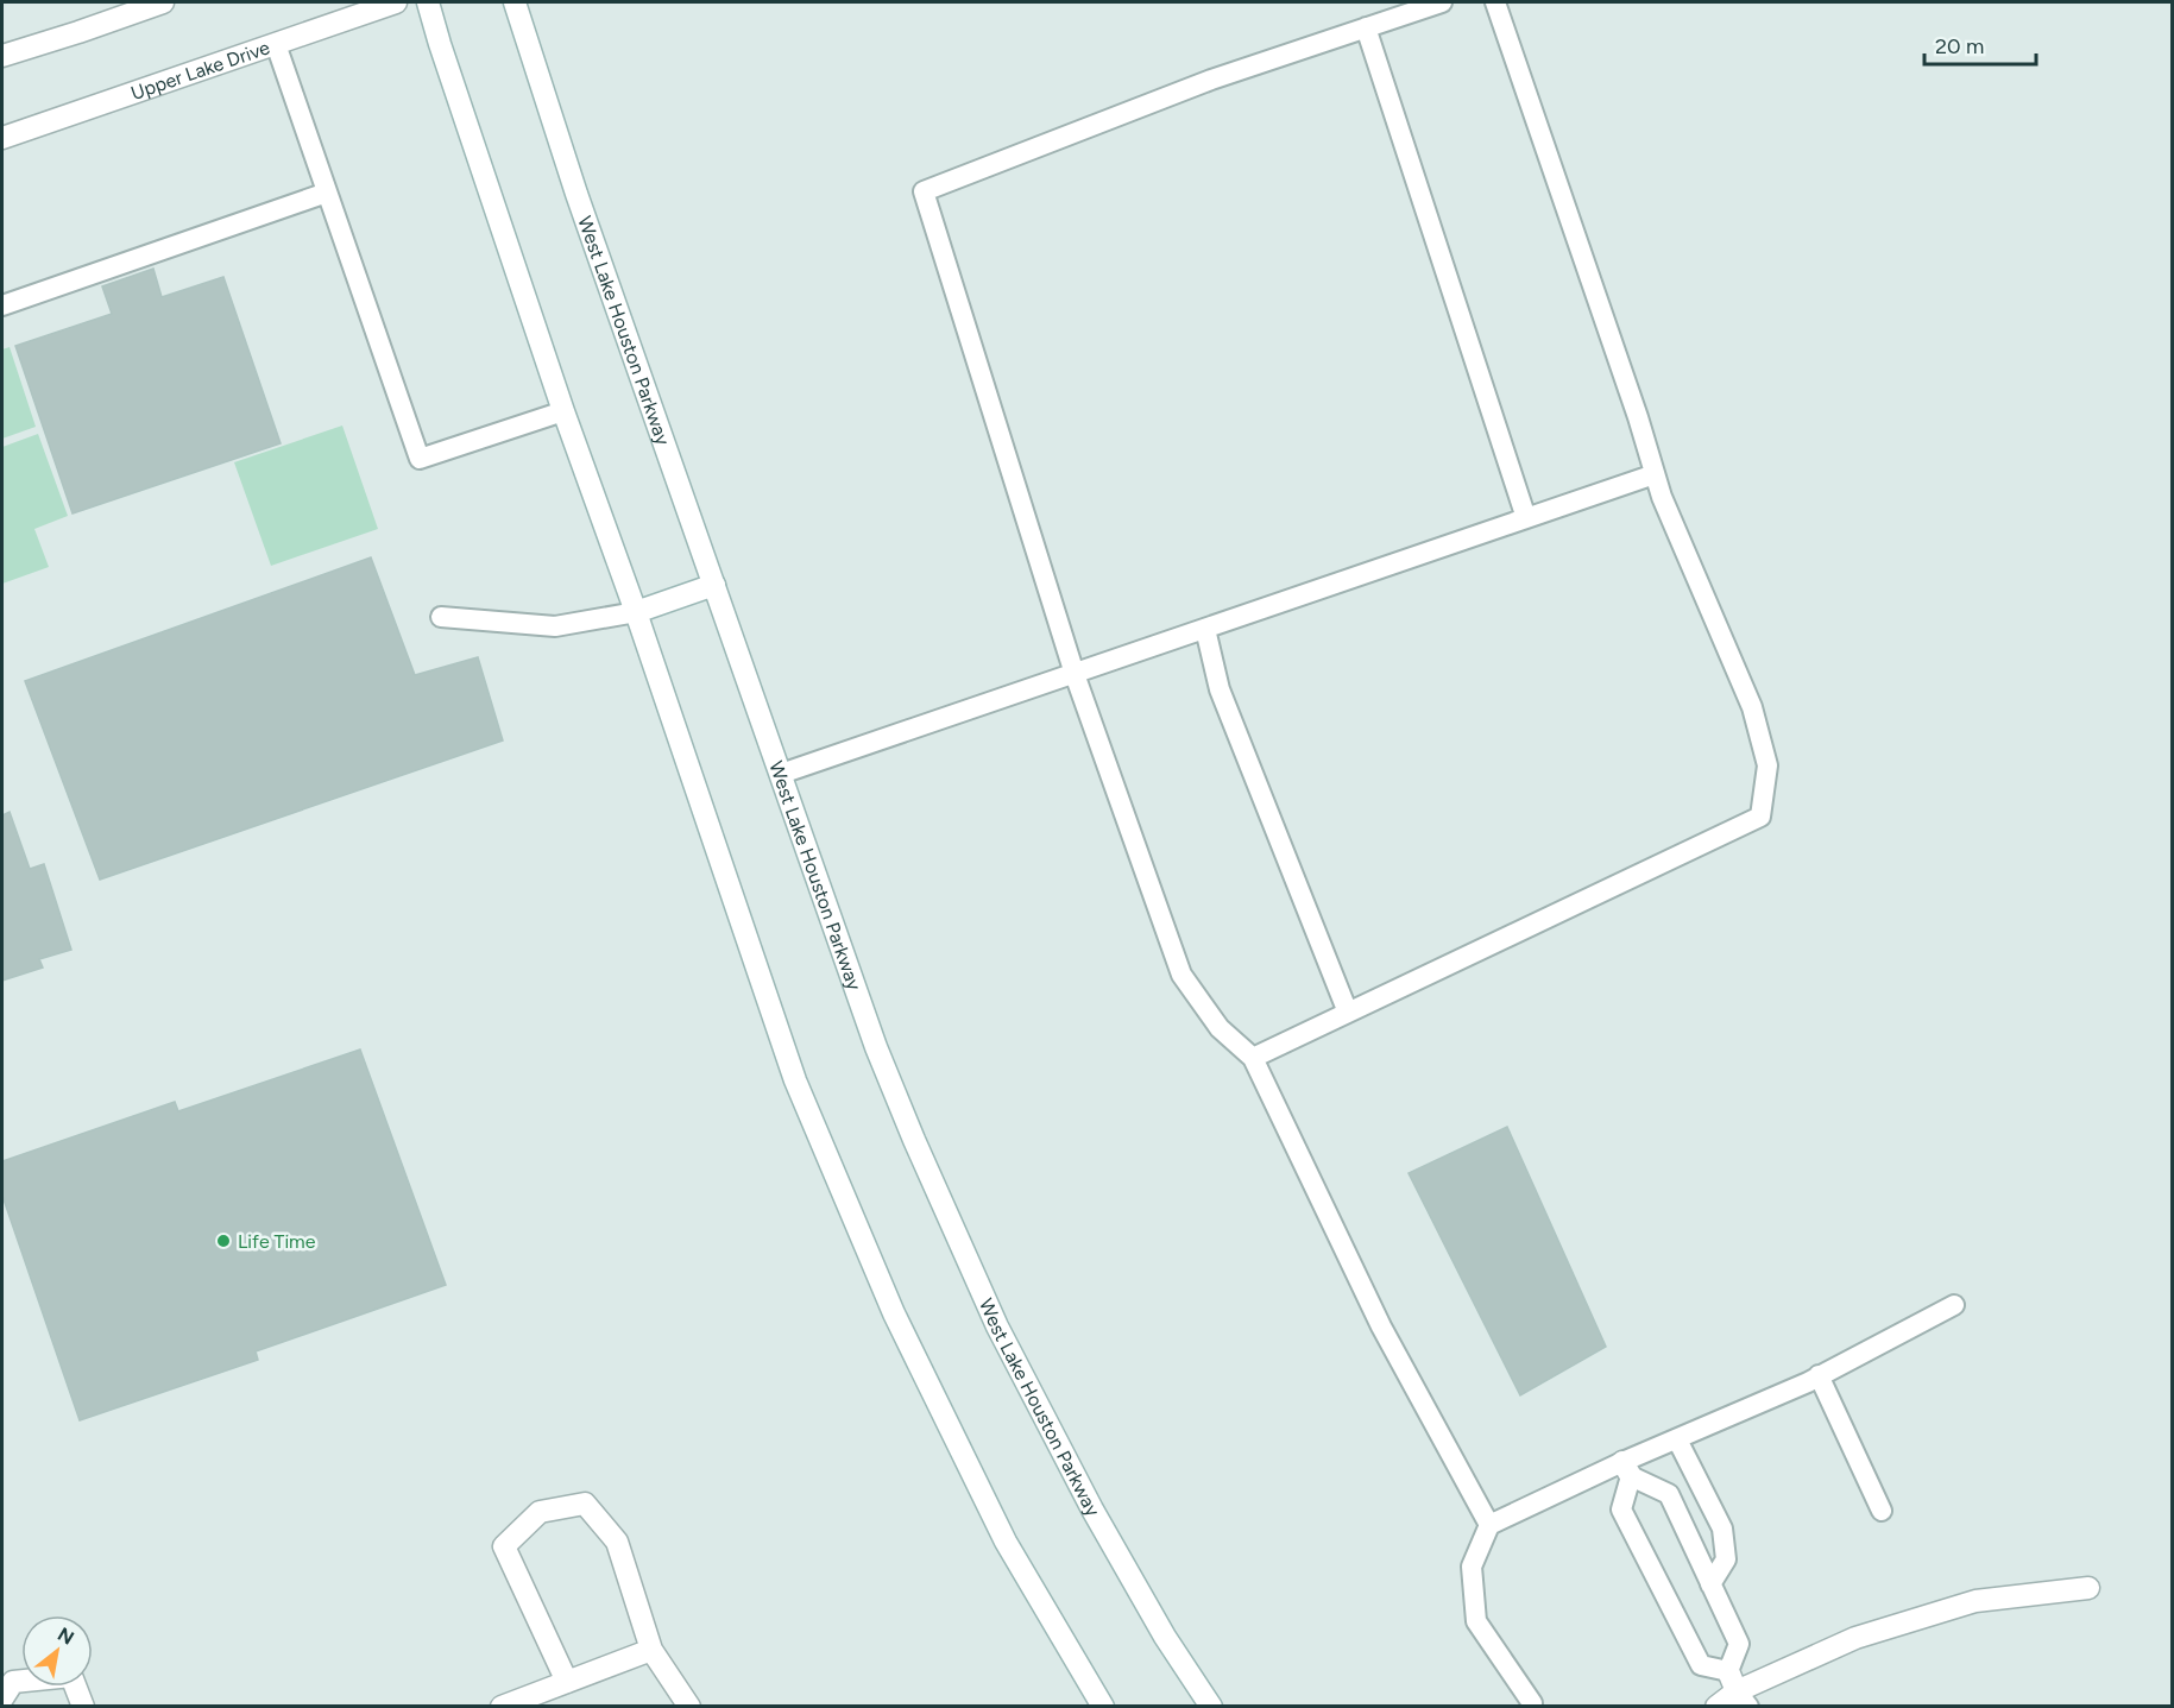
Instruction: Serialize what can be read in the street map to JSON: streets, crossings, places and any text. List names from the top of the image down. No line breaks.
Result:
{"streets":{"main road":["Upper Lake Drive","West Lake Houston Parkway"]},"places":["Life Time"],"scale_bar":"20 m","north":"top right"}
